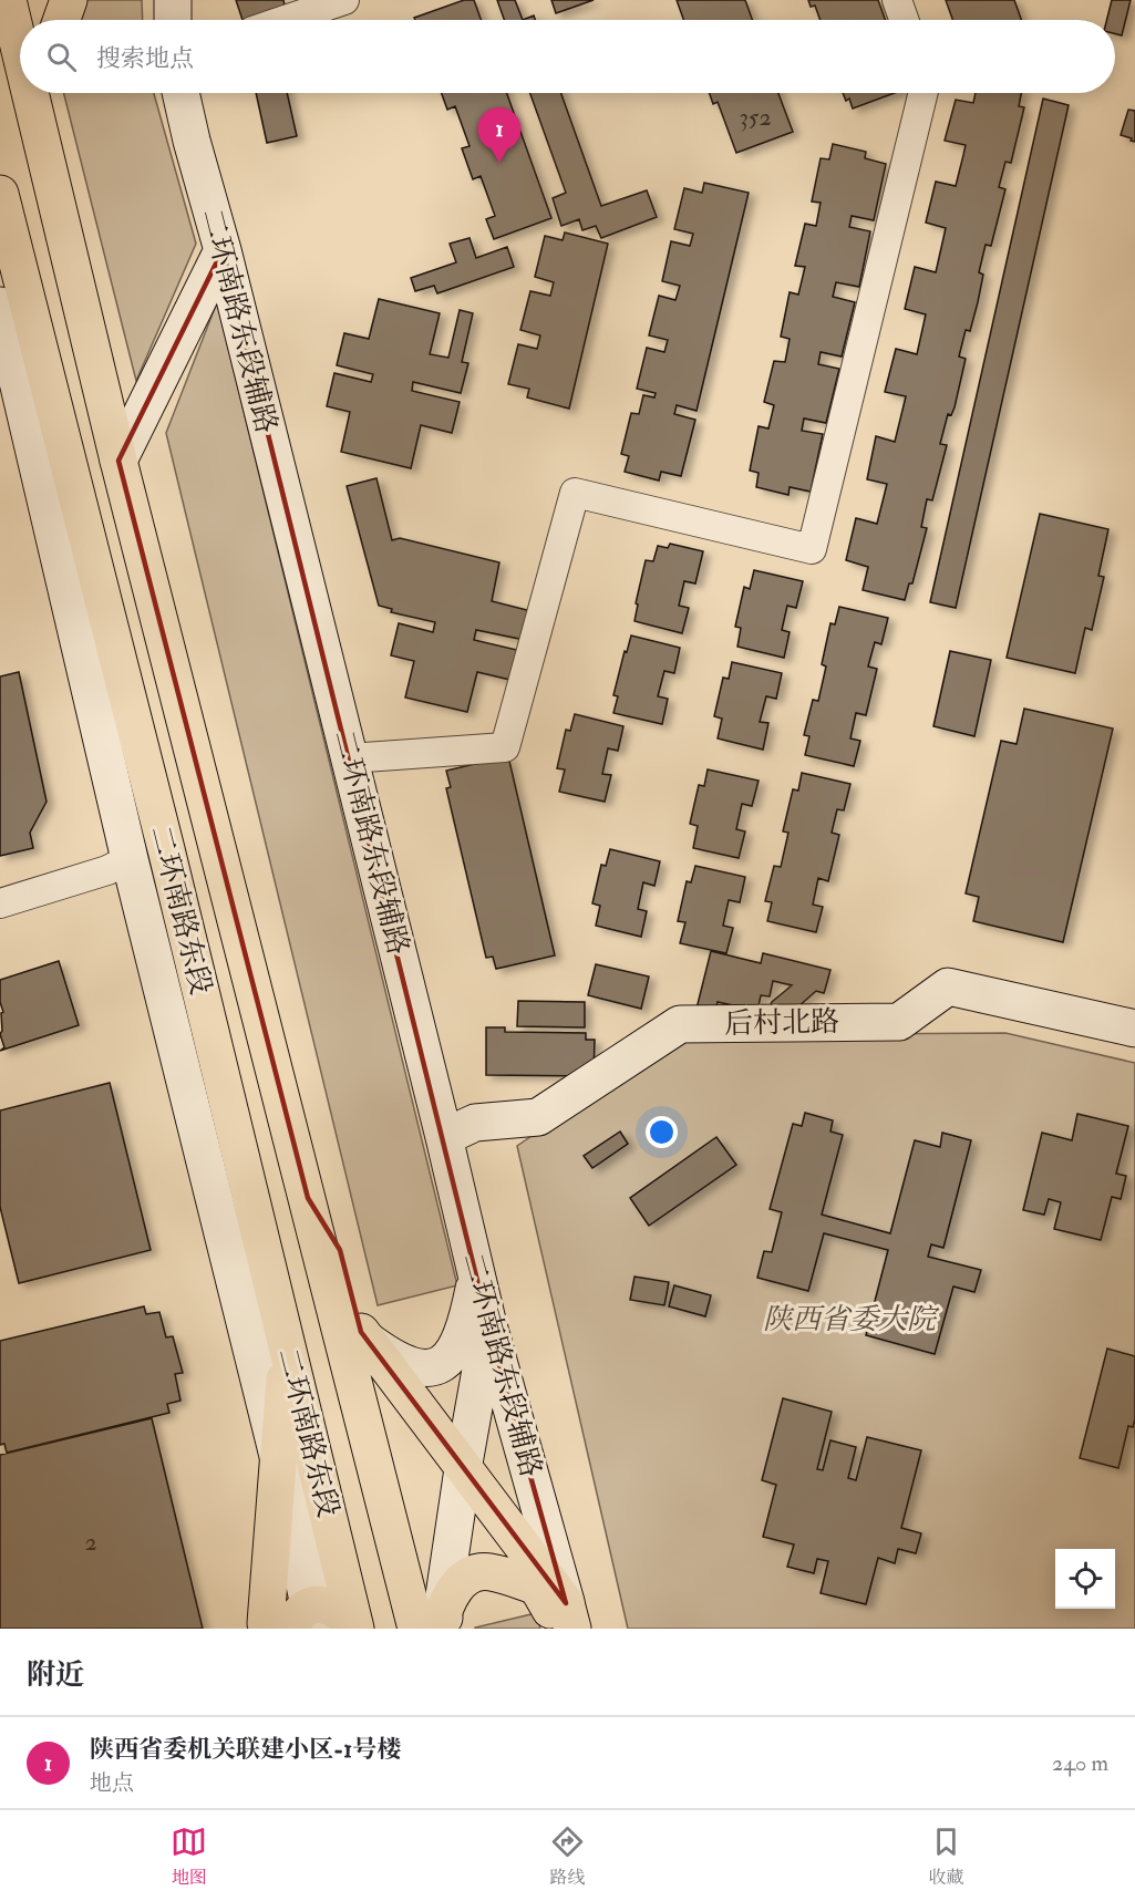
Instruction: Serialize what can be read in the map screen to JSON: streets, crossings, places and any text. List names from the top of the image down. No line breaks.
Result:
{"streets":{"highway":["二环南路东段"],"main road":["二环南路东段辅路","后村北路"]},"crossings":[["二环南路东段辅路","后村北路"]],"parks":["陕西省委大院"],"house_numbers":["352","2"],"page":{"search":"搜索地点","pins":"1","heading":"附近","list":[{"mark":"1","name":"陕西省委机关联建小区-1号楼","note":"地点","value":"240 m"}],"nav":["地图","路线","收藏"]}}
